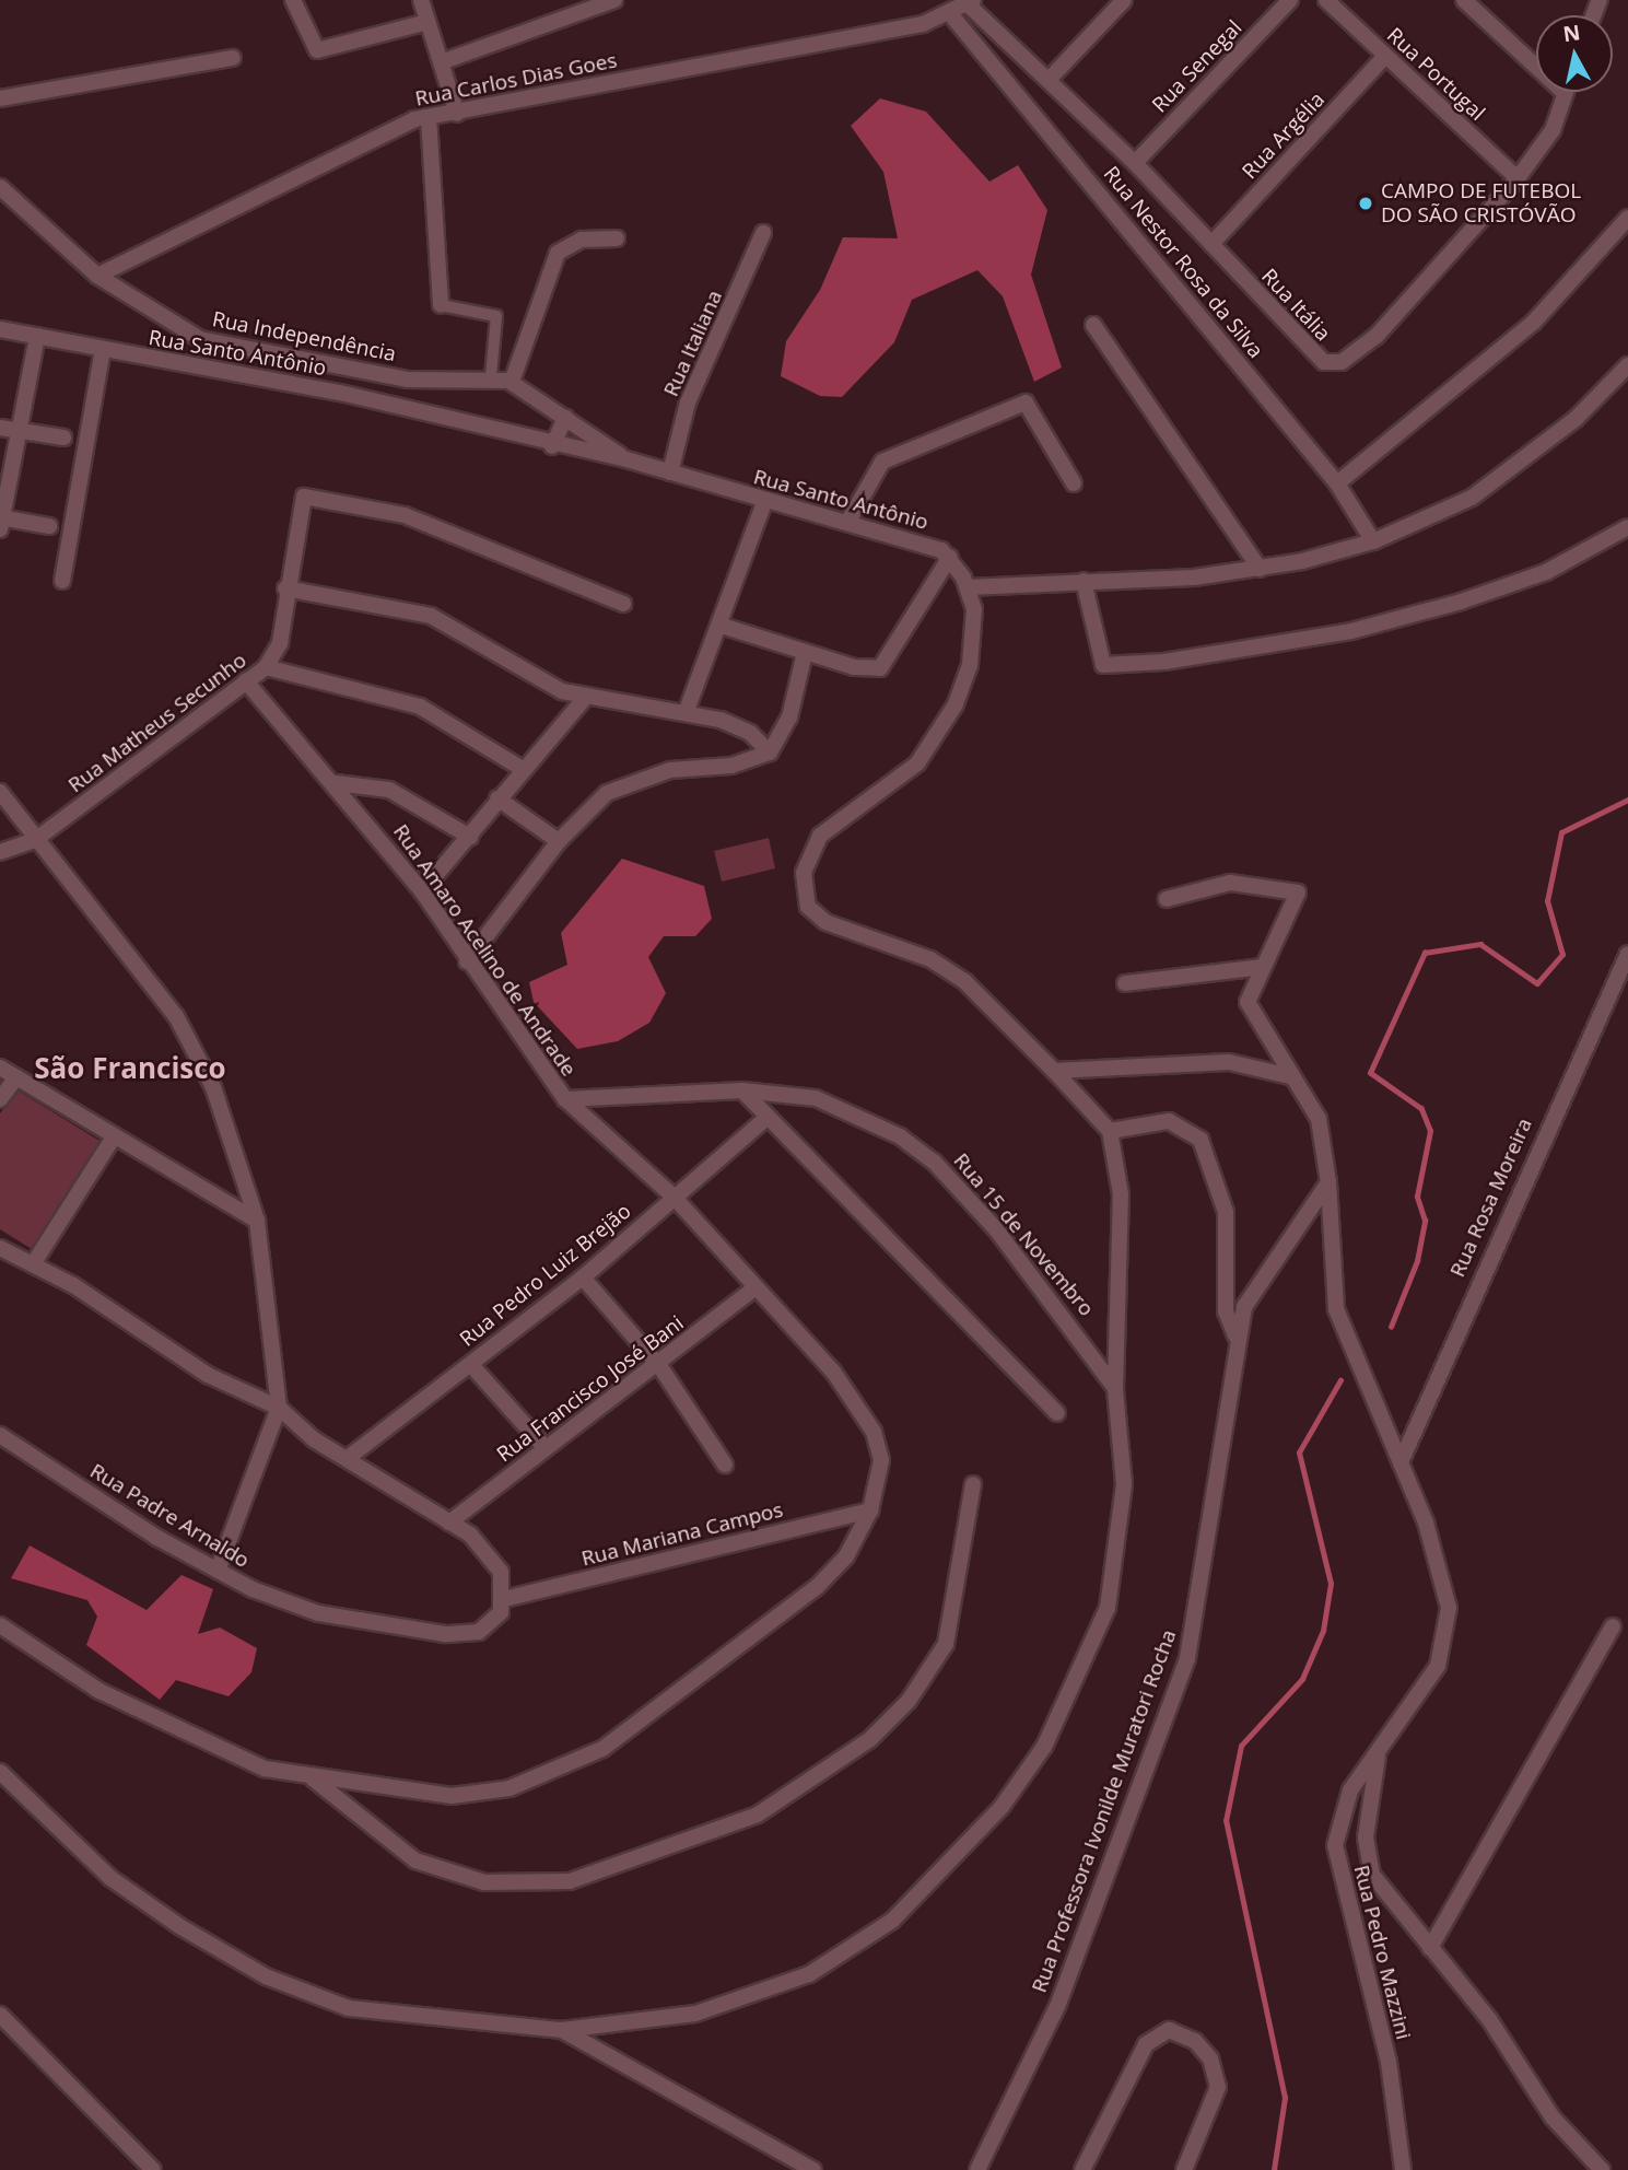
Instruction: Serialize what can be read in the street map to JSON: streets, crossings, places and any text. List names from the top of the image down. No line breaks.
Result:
{"streets":{"street":["Rua Senegal","Rua Portugal","Rua Carlos Dias Goes","Rua Argélia","Rua Nestor Rosa da Silva","Rua Itália","Rua Independência","Rua Italiana","Rua Santo Antônio","Rua Matheus Secunho","Rua Amaro Acelino de Andrade","Rua Rosa Moreira","Rua 15 de Novembro","Rua Pedro Luiz Brejão","Rua Francisco José Bani","Rua Padre Arnaldo","Rua Mariana Campos","Rua Professora Ivonilde Muratori Rocha","Rua Pedro Mazzini"]},"crossings":[["Rua Senegal","Rua Itália"],["Rua Portugal","Rua Argélia"],["Rua Portugal","Rua Itália"],["Rua Carlos Dias Goes","Rua Nestor Rosa da Silva"],["Rua Carlos Dias Goes","Rua Itália"],["Rua Carlos Dias Goes","Rua Independência"],["Rua Argélia","Rua Itália"],["Rua Independência","Rua Santo Antônio"],["Rua Italiana","Rua Santo Antônio"],["Rua Matheus Secunho","Rua Amaro Acelino de Andrade"],["Rua Amaro Acelino de Andrade","Rua 15 de Novembro"],["Rua Amaro Acelino de Andrade","Rua Pedro Luiz Brejão"],["Rua Amaro Acelino de Andrade","Rua Francisco José Bani"],["Rua Amaro Acelino de Andrade","Rua Mariana Campos"],["Rua Rosa Moreira","Rua Pedro Mazzini"],["Rua Padre Arnaldo","Rua Mariana Campos"]],"districts":["São Francisco"],"places":["CAMPO DE FUTEBOL DO SÃO CRISTÓVÃO"],"north":"top"}
